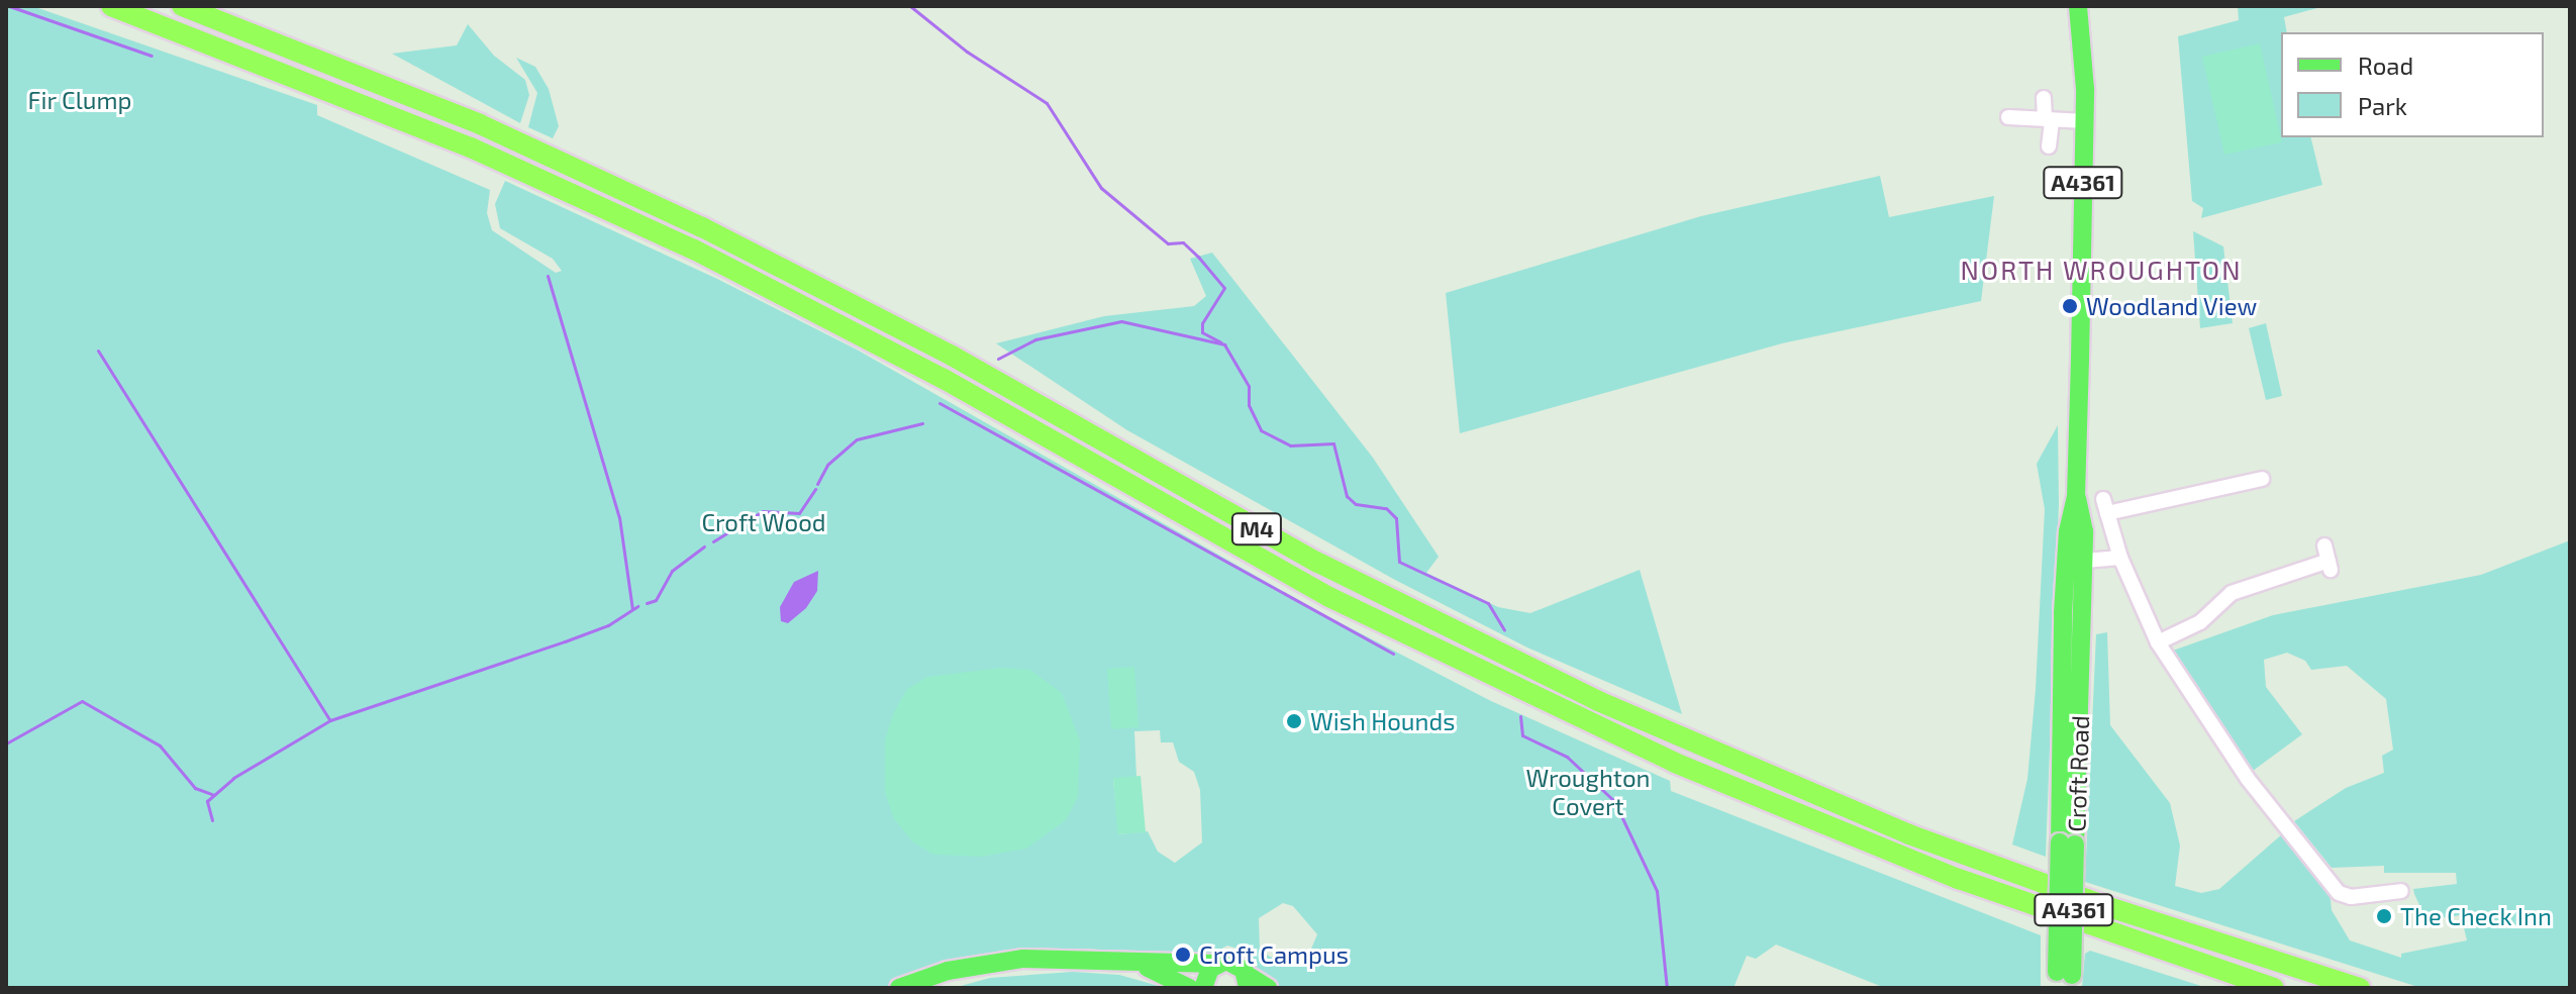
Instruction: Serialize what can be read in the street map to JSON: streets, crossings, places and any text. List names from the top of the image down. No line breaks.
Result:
{"streets":{"highway":["M4"],"main road":["A4361","Croft Road"]},"crossings":[["A4361","Croft Road"]],"districts":["NORTH WROUGHTON"],"parks":["Fir Clump","Croft Wood","Wroughton Covert"],"places":["Woodland View","Wish Hounds","The Check Inn","Croft Campus"],"legend":["Road","Park"]}
